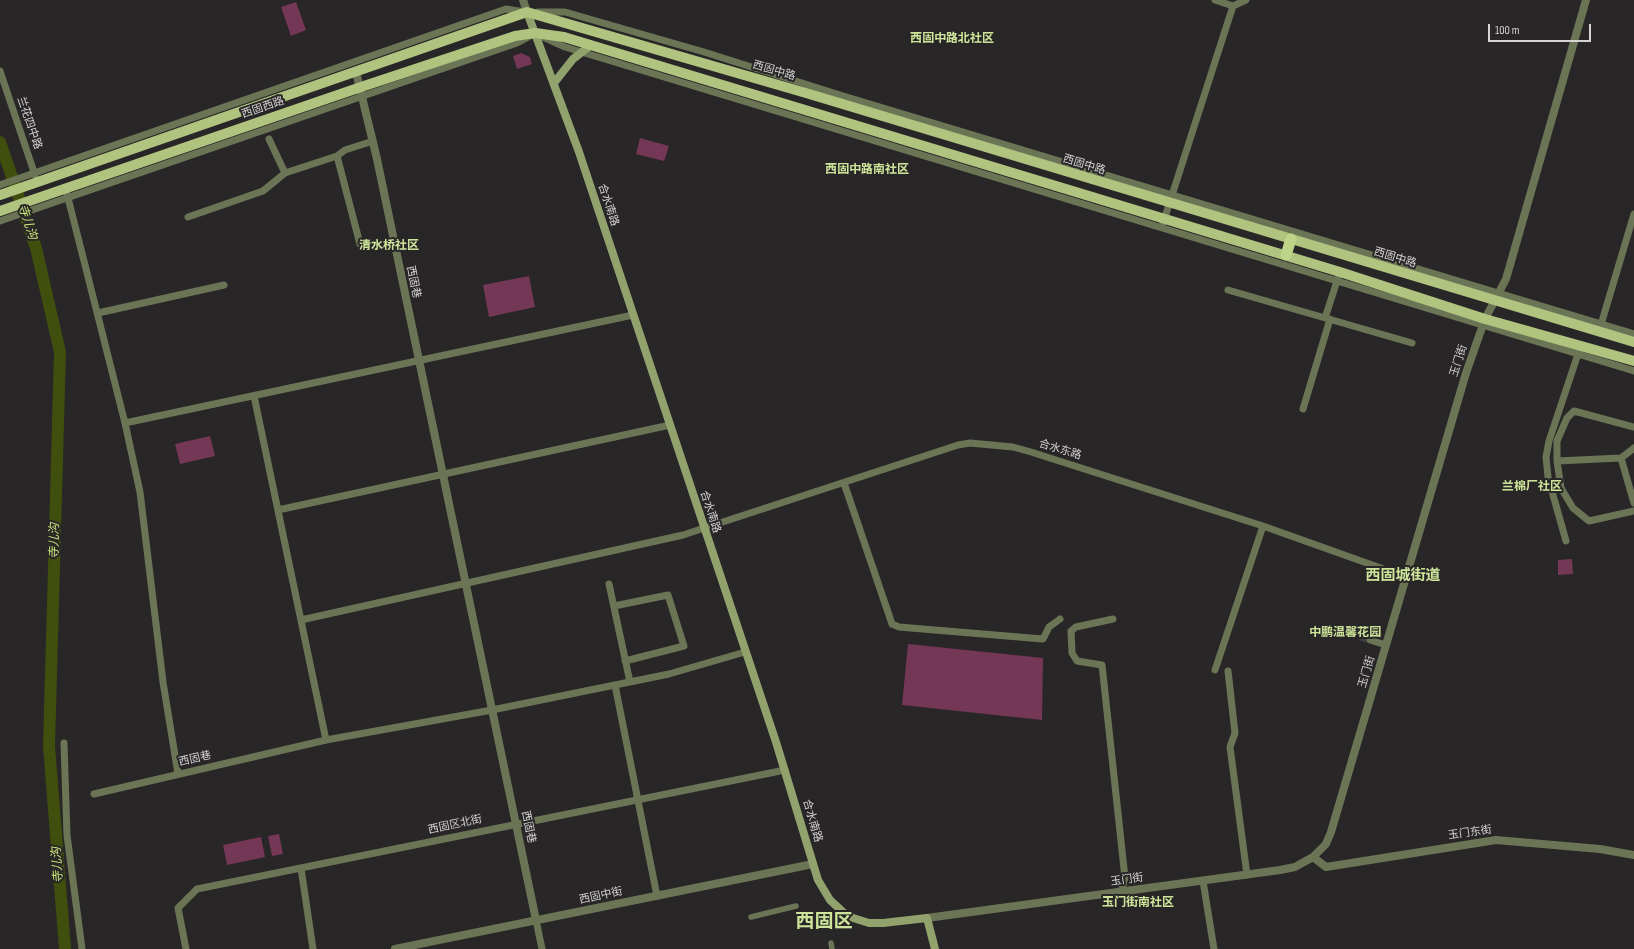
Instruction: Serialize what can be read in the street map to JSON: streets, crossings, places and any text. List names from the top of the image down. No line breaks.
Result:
{"streets":{"main road":["西固中路","西固西路","合水南路"],"street":["兰花四中路","西固巷","玉门街","合水东路","西固区北街","玉门东街","西固中街"]},"crossings":[["西固中路","西固西路"],["西固中路","合水南路"],["西固中路","玉门街"],["西固西路","兰花四中路"],["西固西路","合水南路"],["西固西路","西固巷"],["合水南路","玉门街"],["合水南路","合水东路"],["合水南路","西固区北街"],["合水南路","西固中街"],["西固巷","合水东路"],["西固巷","西固区北街"],["西固巷","西固中街"],["玉门街","合水东路"],["玉门街","玉门东街"]],"districts":["西固中路北社区","西固中路南社区","清水桥社区","兰棉厂社区","西固城街道","中鹏温馨花园","玉门街南社区","西固区"],"water":["寺儿沟"],"scale_bar":"100 m"}
